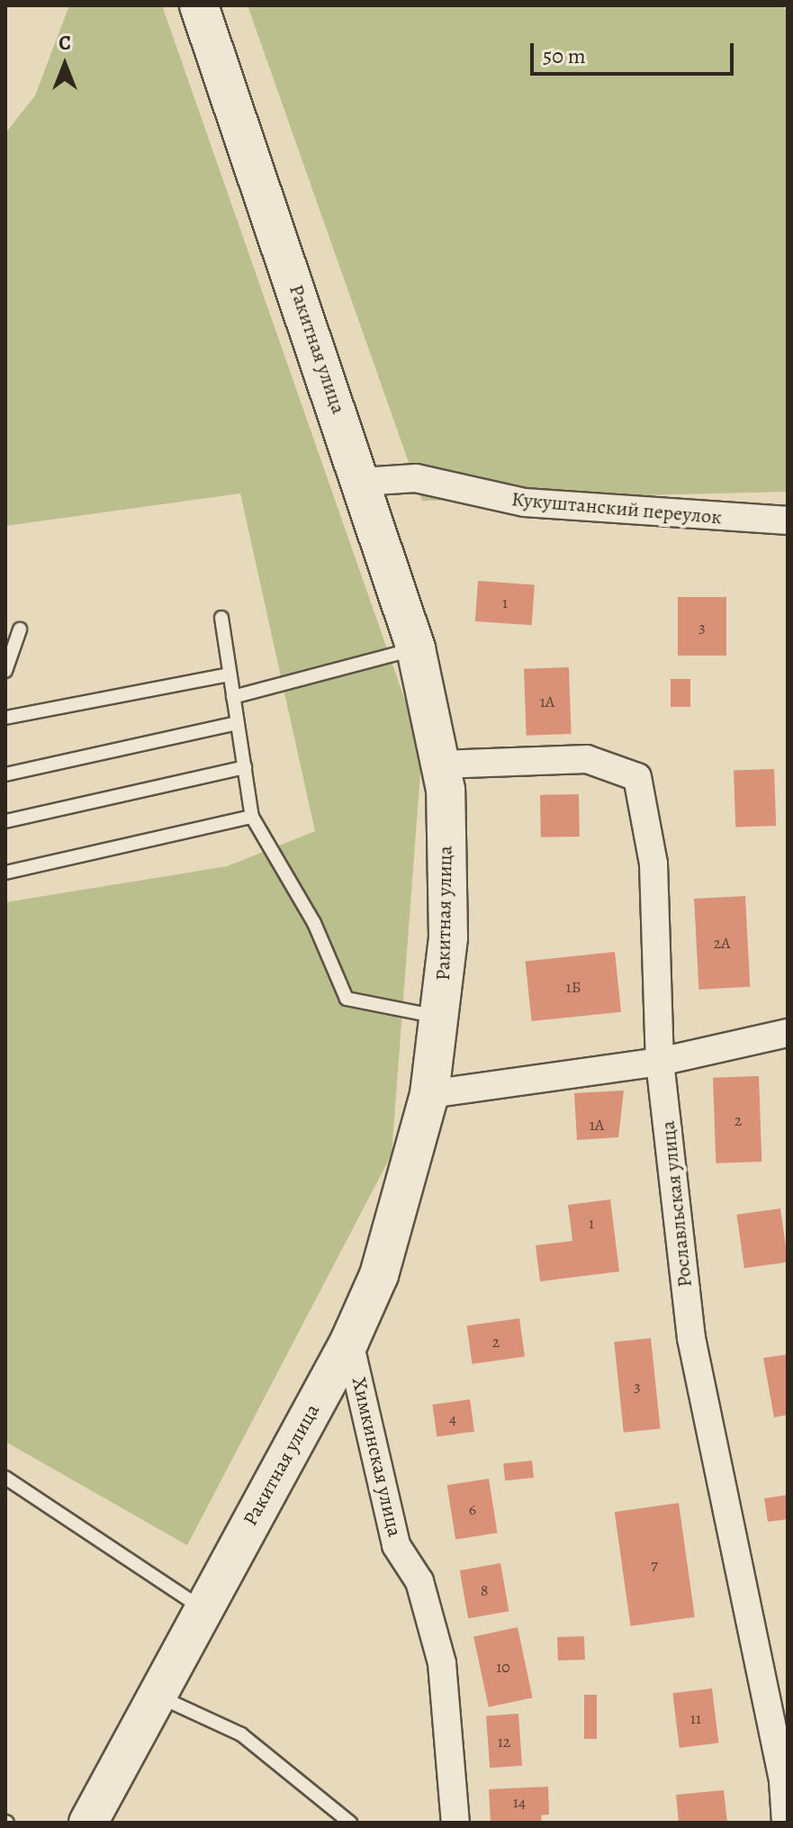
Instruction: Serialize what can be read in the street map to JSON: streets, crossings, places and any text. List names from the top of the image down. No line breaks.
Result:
{"streets":{"street":["Ракитная улица","Кукуштанский переулок","Рославльская улица","Химкинская улица"]},"crossings":[["Ракитная улица","Кукуштанский переулок"],["Ракитная улица","Рославльская улица"],["Ракитная улица","Химкинская улица"]],"house_numbers":["1","3","1А","2А","1Б","2","1А","1","2","3","4","6","7","8","10","11","12","14"],"scale_bar":"50 m","north":"top"}
